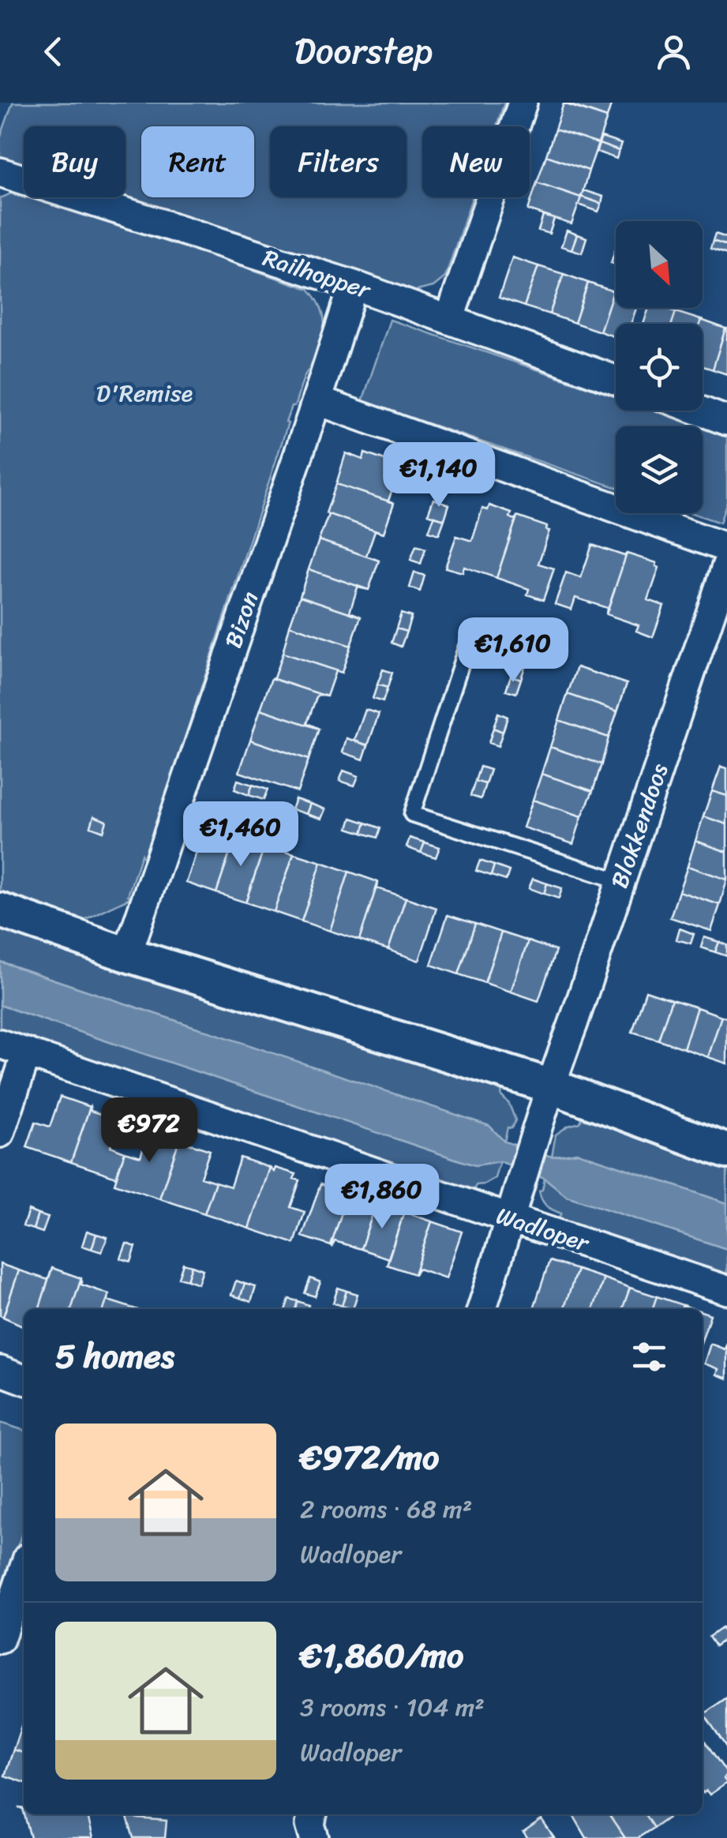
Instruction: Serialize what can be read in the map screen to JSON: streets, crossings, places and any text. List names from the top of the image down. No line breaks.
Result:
{"streets":{"street":["Railhopper","Bizon","Blokkendoos","Wadloper"]},"crossings":[["Railhopper","Bizon"],["Blokkendoos","Wadloper"]],"parks":["D'Remise"],"north":"bottom right","page":{"header":"Doorstep","chip":["Buy","Rent","Filters","New"],"price":["€1,140","€1,610","€1,460","€972","€1,860"],"heading":"5 homes","list":[{"name":"€972/mo","note":"2 rooms · 68 m² · Wadloper"},{"name":"€1,860/mo","note":"3 rooms · 104 m² · Wadloper"}]}}
